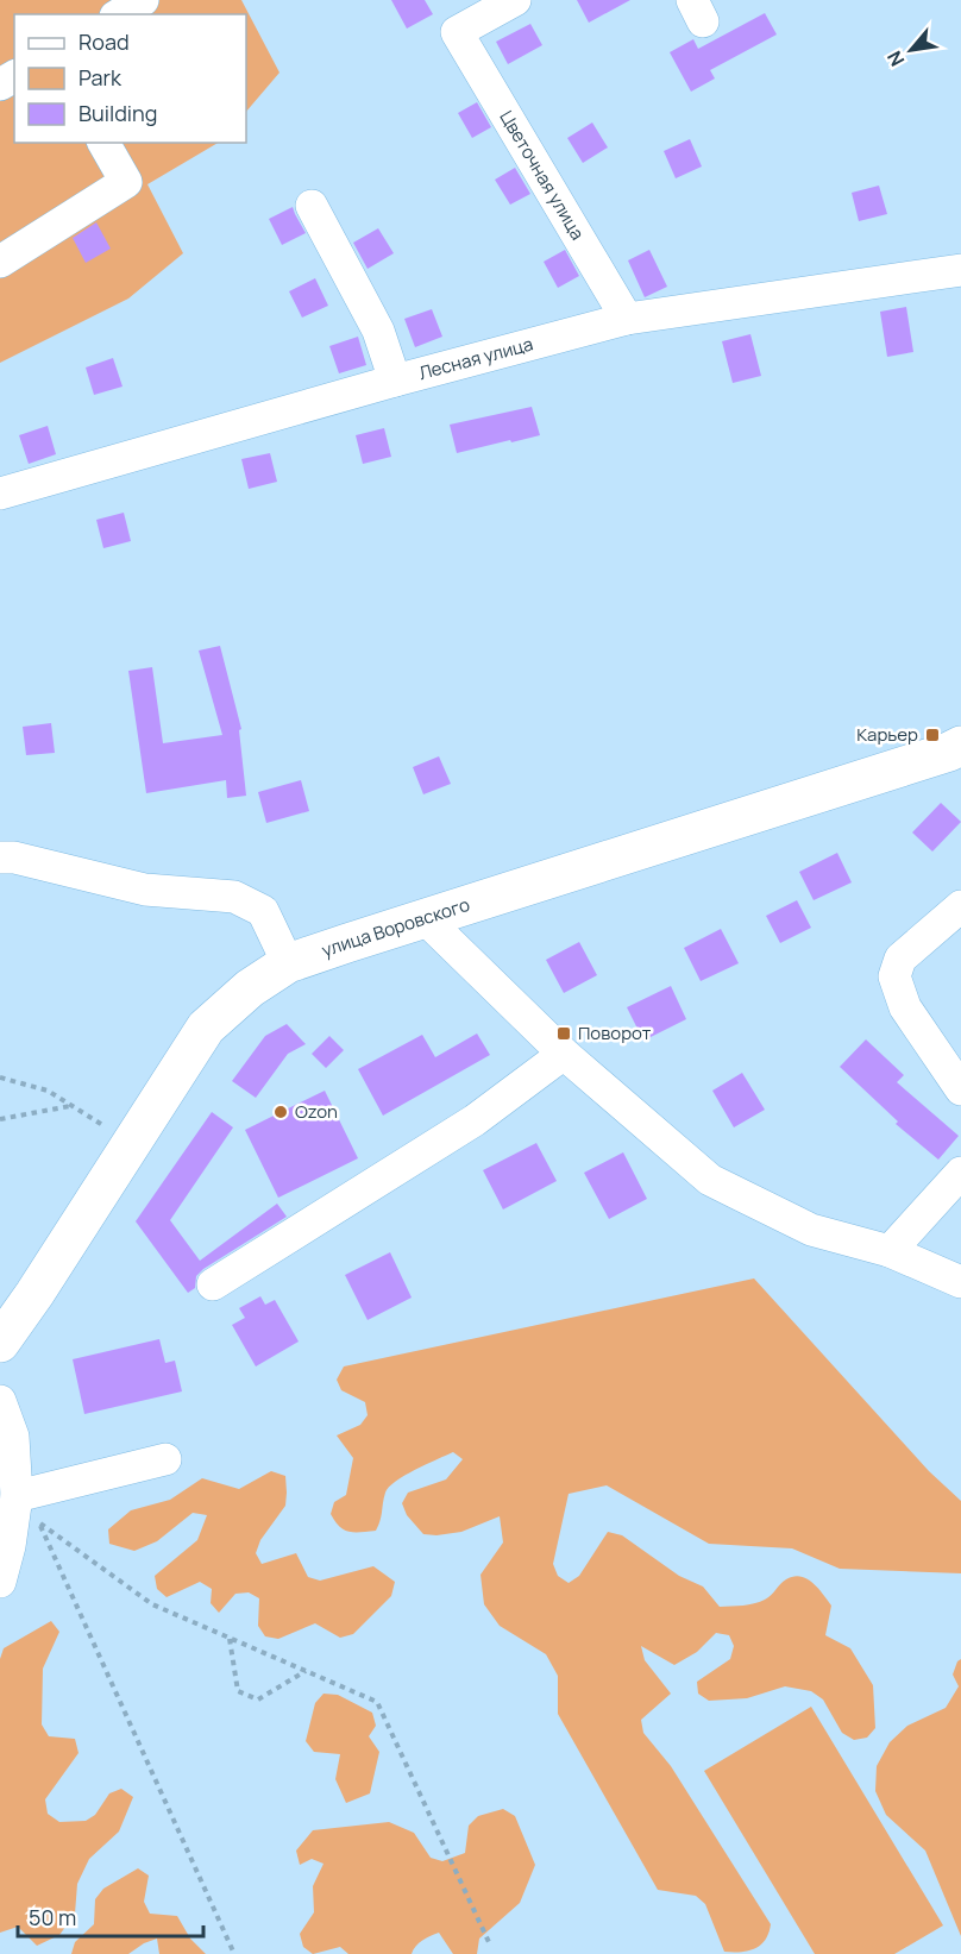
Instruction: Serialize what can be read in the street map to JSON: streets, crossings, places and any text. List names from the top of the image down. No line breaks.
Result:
{"streets":{"main road":["улица Воровского"],"street":["Цветочная улица","Лесная улица"]},"crossings":[["Цветочная улица","Лесная улица"]],"places":{"transit":["Карьер","Поворот"],"other":["Ozon"]},"legend":["Road","Park","Building"],"scale_bar":"50 m","north":"bottom left"}
